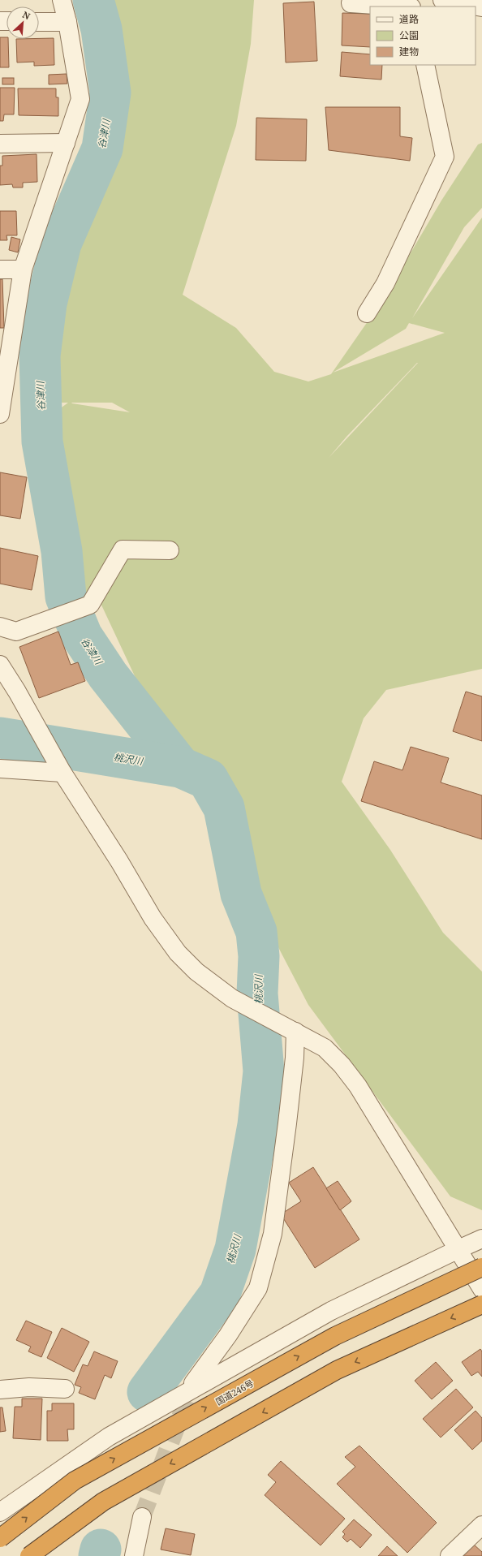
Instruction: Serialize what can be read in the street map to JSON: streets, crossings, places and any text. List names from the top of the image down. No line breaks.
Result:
{"streets":{"highway":["国道246号"]},"water":["谷津川","桃沢川"],"legend":["道路","公園","建物"],"north":"top right"}
